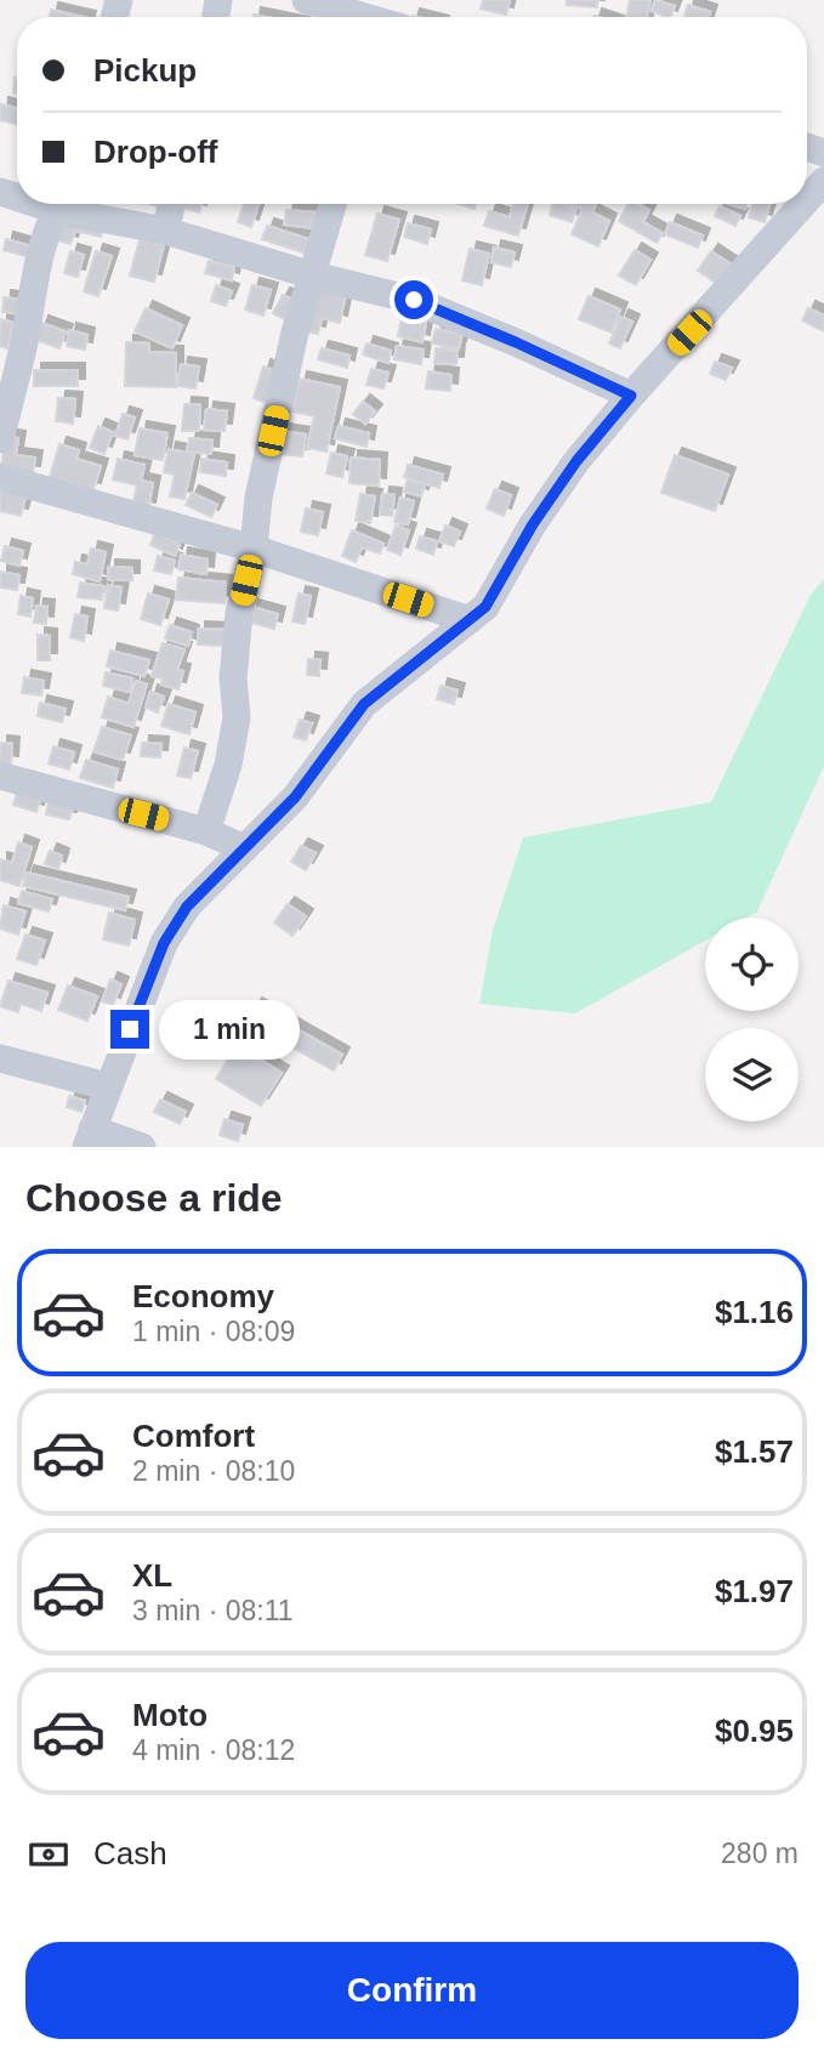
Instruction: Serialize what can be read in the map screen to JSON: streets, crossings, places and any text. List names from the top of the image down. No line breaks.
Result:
{"page":{"banner":["Pickup","Drop-off"],"bubble":"1 min","heading":"Choose a ride","list":[{"name":"Economy","note":"1 min · 08:09","value":"$1.16"},{"name":"Comfort","note":"2 min · 08:10","value":"$1.57"},{"name":"XL","note":"3 min · 08:11","value":"$1.97"},{"name":"Moto","note":"4 min · 08:12","value":"$0.95"}],"pay":["Cash","280 m"],"buttons":"Confirm"}}
